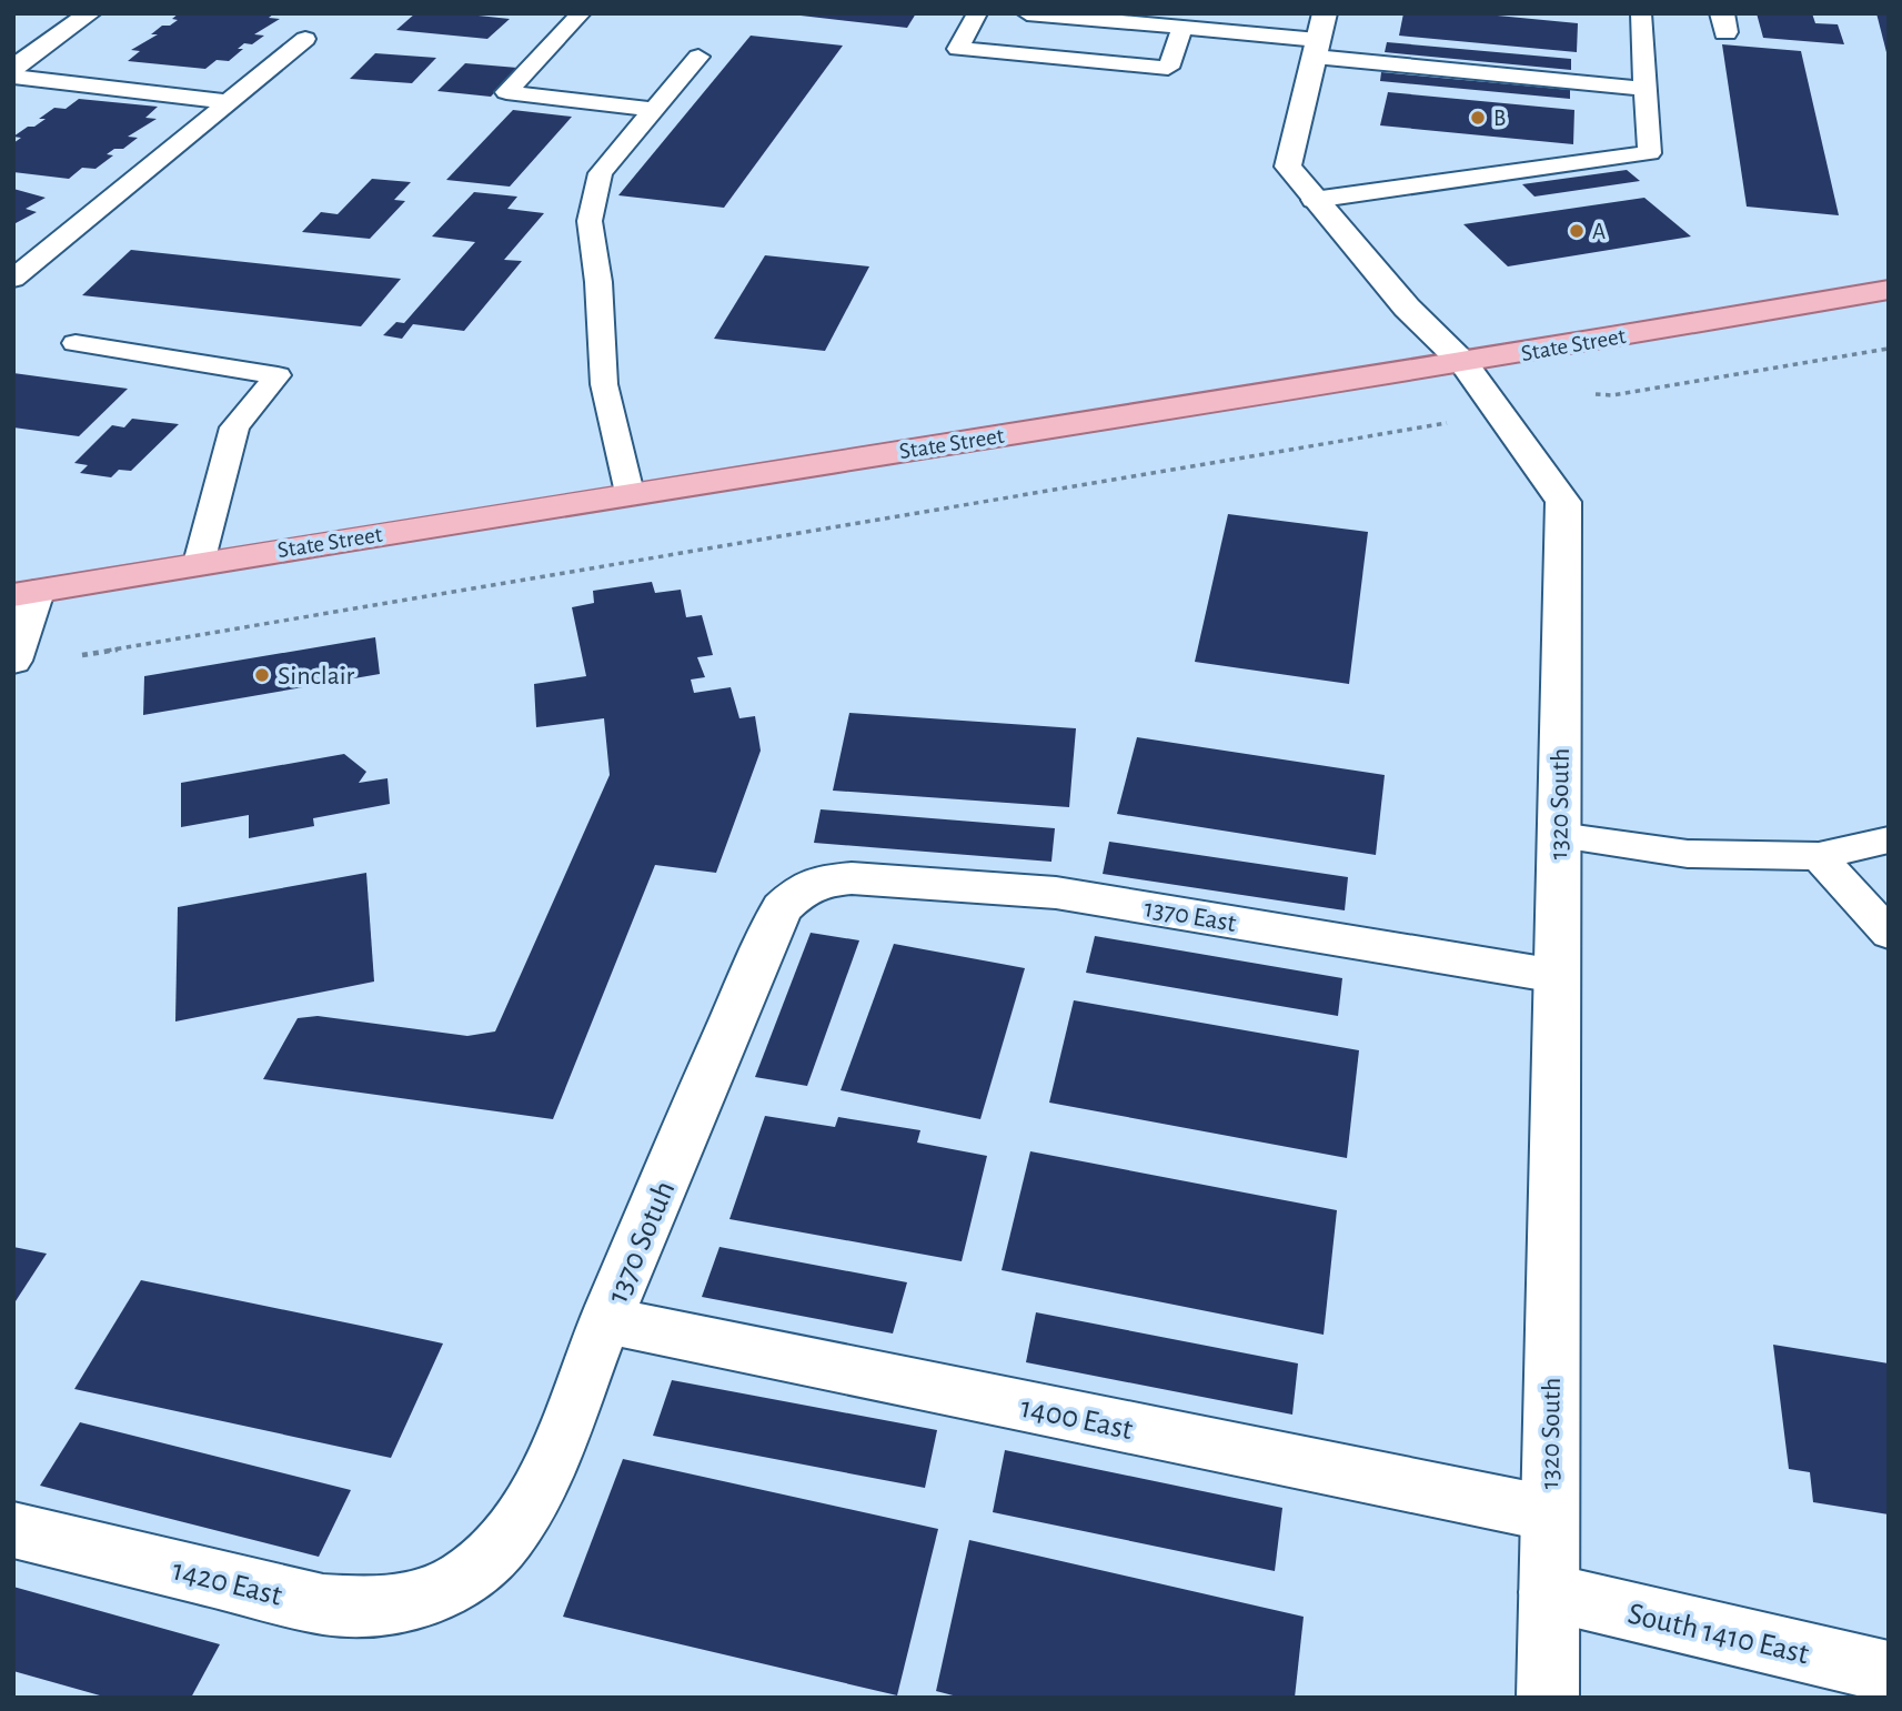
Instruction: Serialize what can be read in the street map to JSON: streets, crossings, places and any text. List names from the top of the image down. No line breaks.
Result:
{"streets":{"main road":["State Street"],"street":["1320 South","1370 East","1370 Sotuh","1400 East","1420 East","South 1410 East"]},"crossings":[["State Street","1320 South"],["1320 South","1370 East"],["1320 South","1400 East"],["1320 South","South 1410 East"],["1370 East","1370 Sotuh"],["1370 Sotuh","1400 East"],["1370 Sotuh","1420 East"]],"places":["B","A","Sinclair"]}
